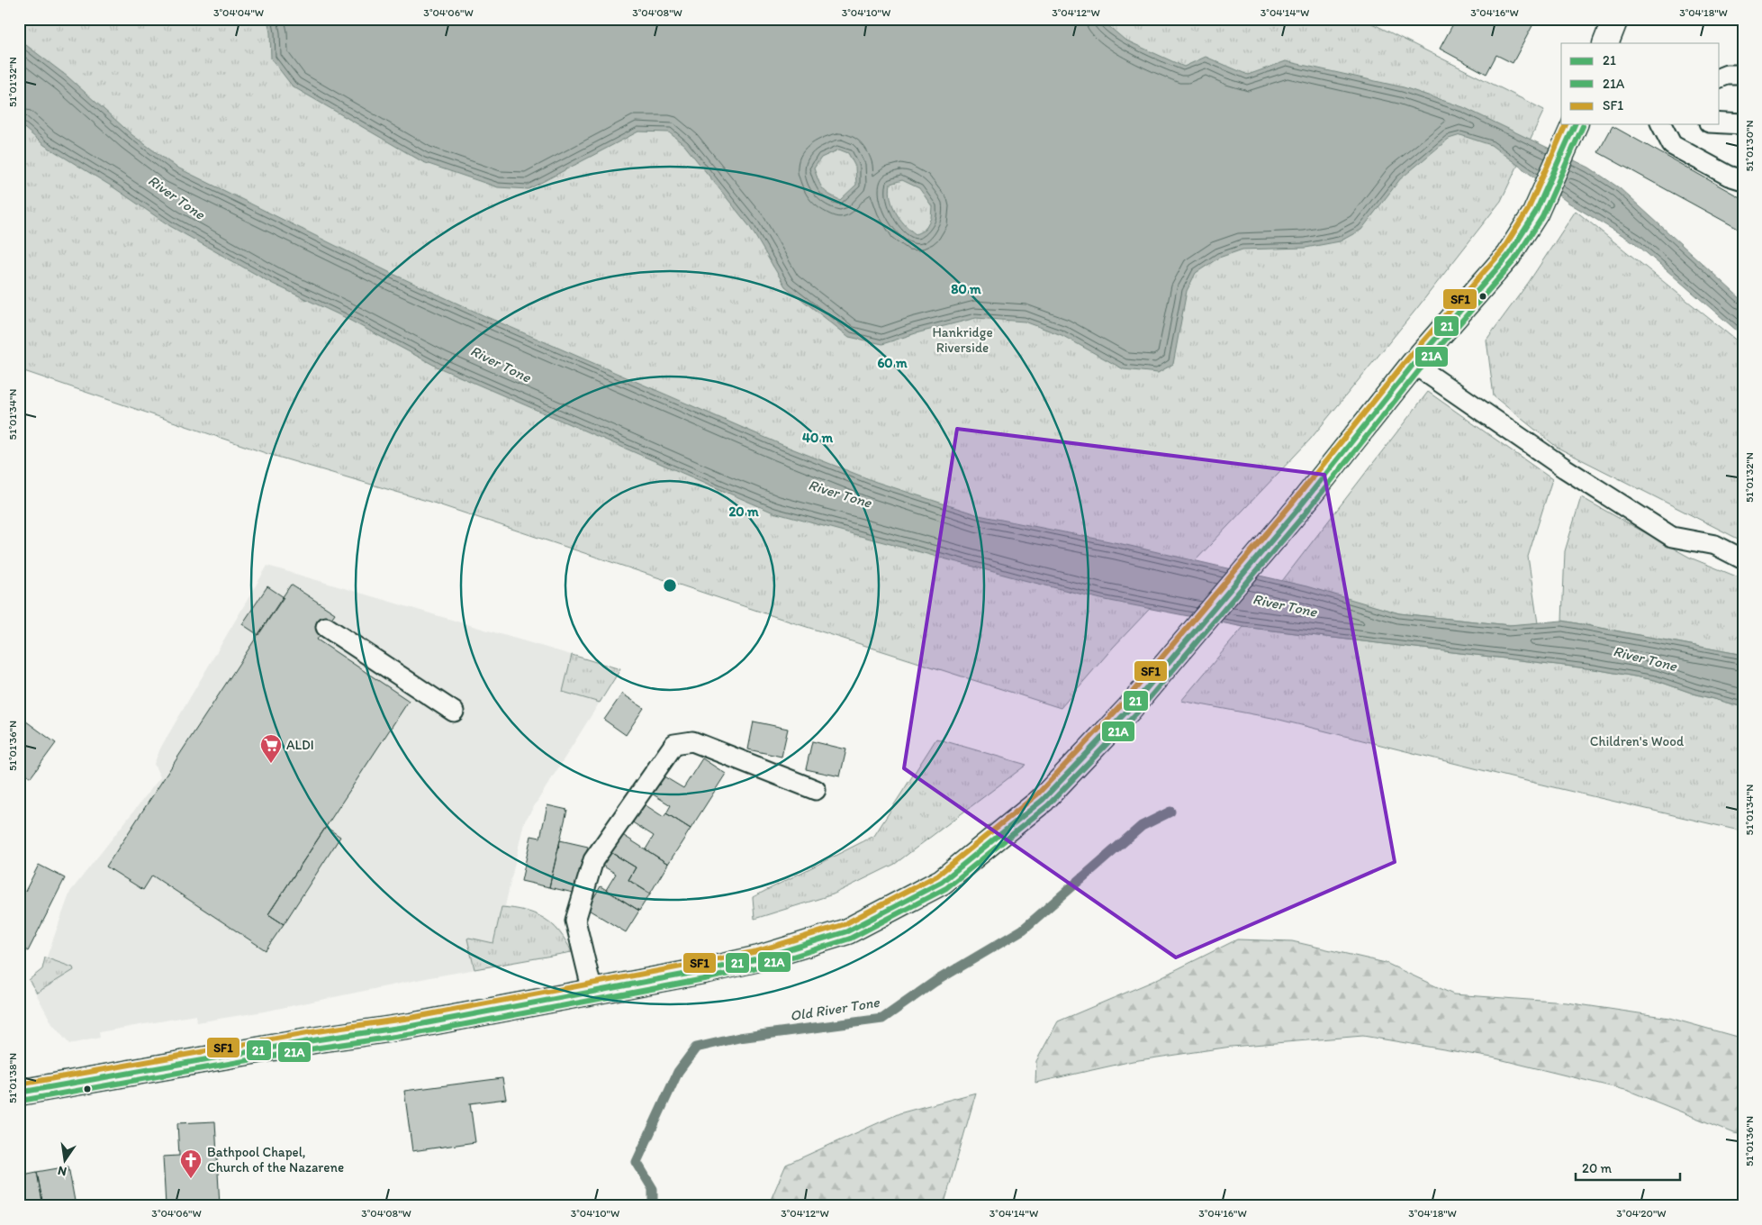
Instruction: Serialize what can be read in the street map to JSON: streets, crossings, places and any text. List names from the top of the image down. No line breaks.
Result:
{"water":["River Tone","Old River Tone"],"parks":["Hankridge Riverside","Children's Wood"],"places":{"supermarket":["ALDI"],"church":["Bathpool Chapel, Church of the Nazarene"]},"lines":["transit line 21","transit line SF1","transit line 21A"],"legend":["21","21A","SF1"],"scale_bar":"20 m","north":"bottom","coordinates":["3°04'04\"W","3°04'06\"W","3°04'08\"W","3°04'10\"W","3°04'12\"W","3°04'14\"W","3°04'16\"W","3°04'18\"W","51°01'32\"N","51°01'30\"N","51°01'34\"N","51°01'36\"N","51°01'38\"N","3°04'20\"W"],"rings":["80 m","60 m","40 m","20 m"]}
